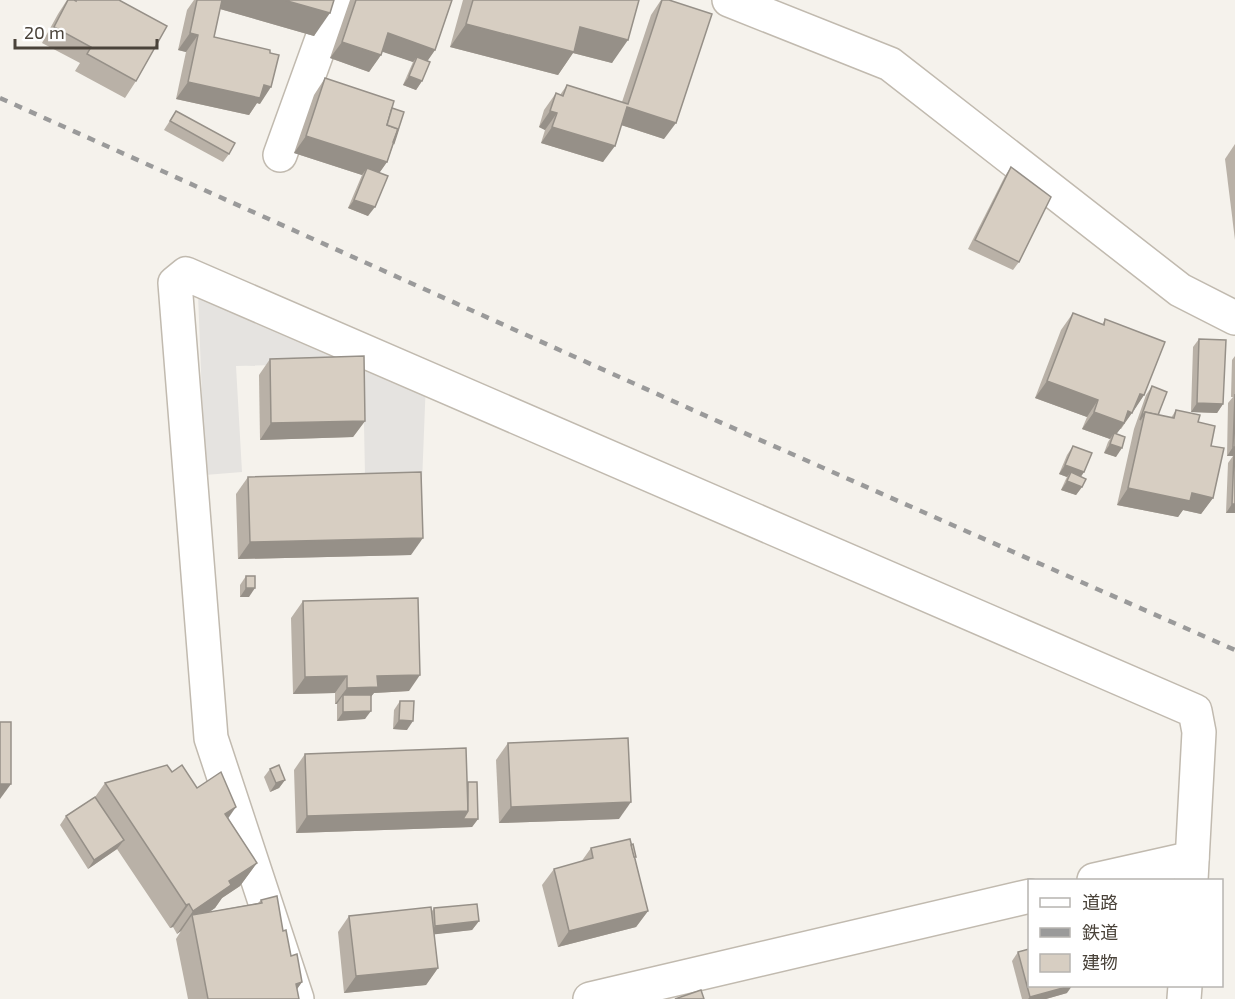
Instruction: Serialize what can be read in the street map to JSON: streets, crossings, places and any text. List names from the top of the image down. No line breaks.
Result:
{"legend":["道路","鉄道","建物"],"scale_bar":"20 m"}
